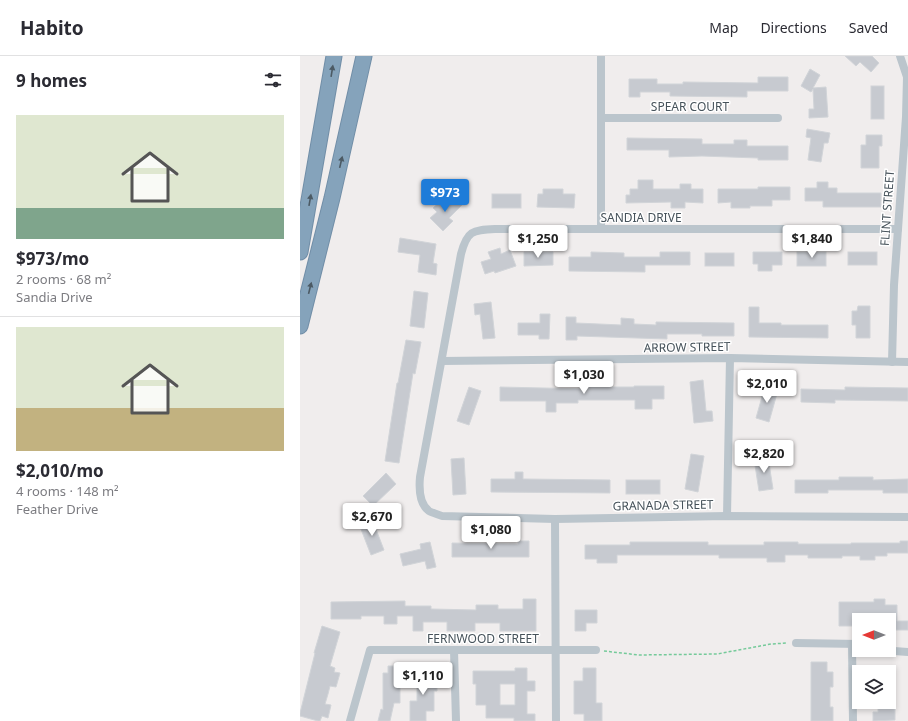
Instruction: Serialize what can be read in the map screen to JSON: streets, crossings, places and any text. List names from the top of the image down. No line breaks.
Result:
{"streets":{"street":["SPEAR COURT","FLINT STREET","SANDIA DRIVE","ARROW STREET","GRANADA STREET","FERNWOOD STREET"]},"crossings":[["FLINT STREET","SANDIA DRIVE"],["FLINT STREET","ARROW STREET"],["SANDIA DRIVE","ARROW STREET"],["SANDIA DRIVE","GRANADA STREET"]],"north":"left","page":{"header":"Habito","nav":["Map","Directions","Saved"],"heading":"9 homes","list":[{"name":"$973/mo","note":"2 rooms · 68 m² · Sandia Drive"},{"name":"$2,010/mo","note":"4 rooms · 148 m² · Feather Drive"}],"price":["$973","$1,250","$1,840","$1,030","$2,010","$2,820","$2,670","$1,080","$1,110"]}}
